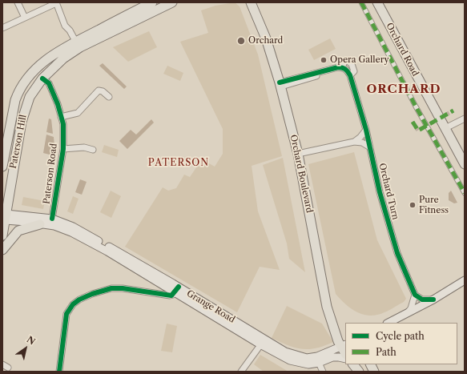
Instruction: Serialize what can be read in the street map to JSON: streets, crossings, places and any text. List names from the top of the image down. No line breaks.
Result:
{"streets":{"main road":["Orchard Road","Paterson Hill","Orchard Boulevard","Grange Road"],"street":["Paterson Road","Orchard Turn"]},"crossings":[["Paterson Hill","Paterson Road"],["Paterson Hill","Grange Road"],["Paterson Road","Grange Road"],["Orchard Boulevard","Orchard Turn"],["Orchard Boulevard","Grange Road"]],"districts":["ORCHARD","PATERSON"],"places":["Orchard","Opera Gallery","Pure Fitness"],"legend":["Cycle path","Path"],"north":"top right"}
